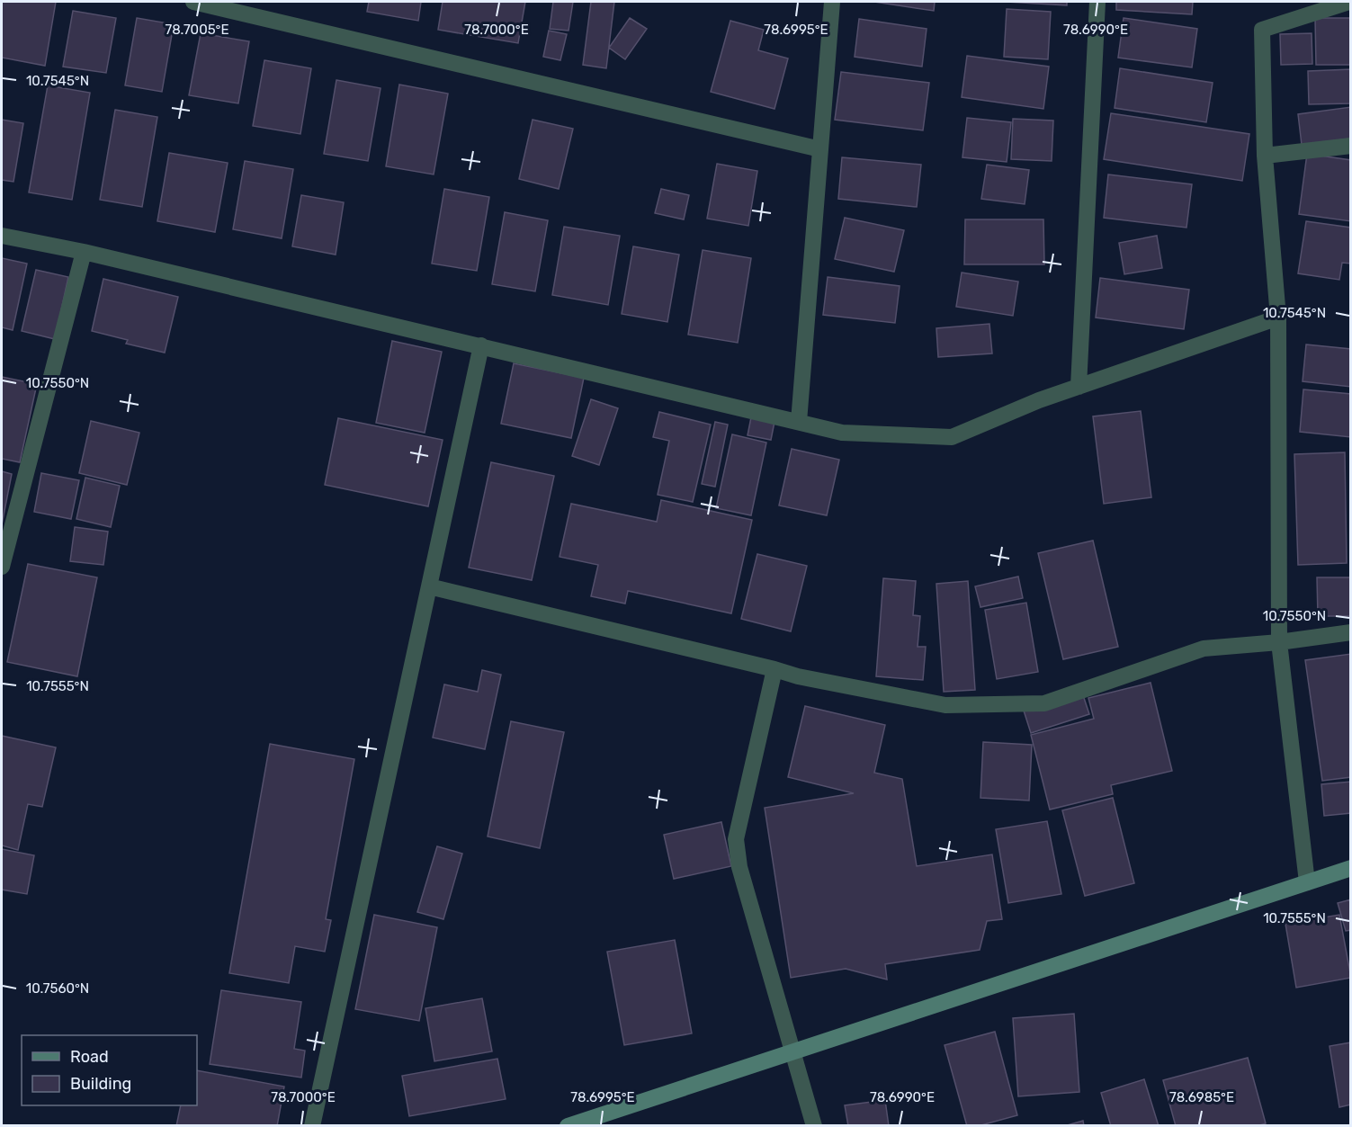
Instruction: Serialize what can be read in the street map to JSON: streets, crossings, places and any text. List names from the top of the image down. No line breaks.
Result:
{"legend":["Road","Building"],"coordinates":["78.7005°E","78.7000°E","78.6995°E","78.6990°E","10.7545°N","10.7550°N","10.7555°N","10.7560°N","78.6985°E"]}
